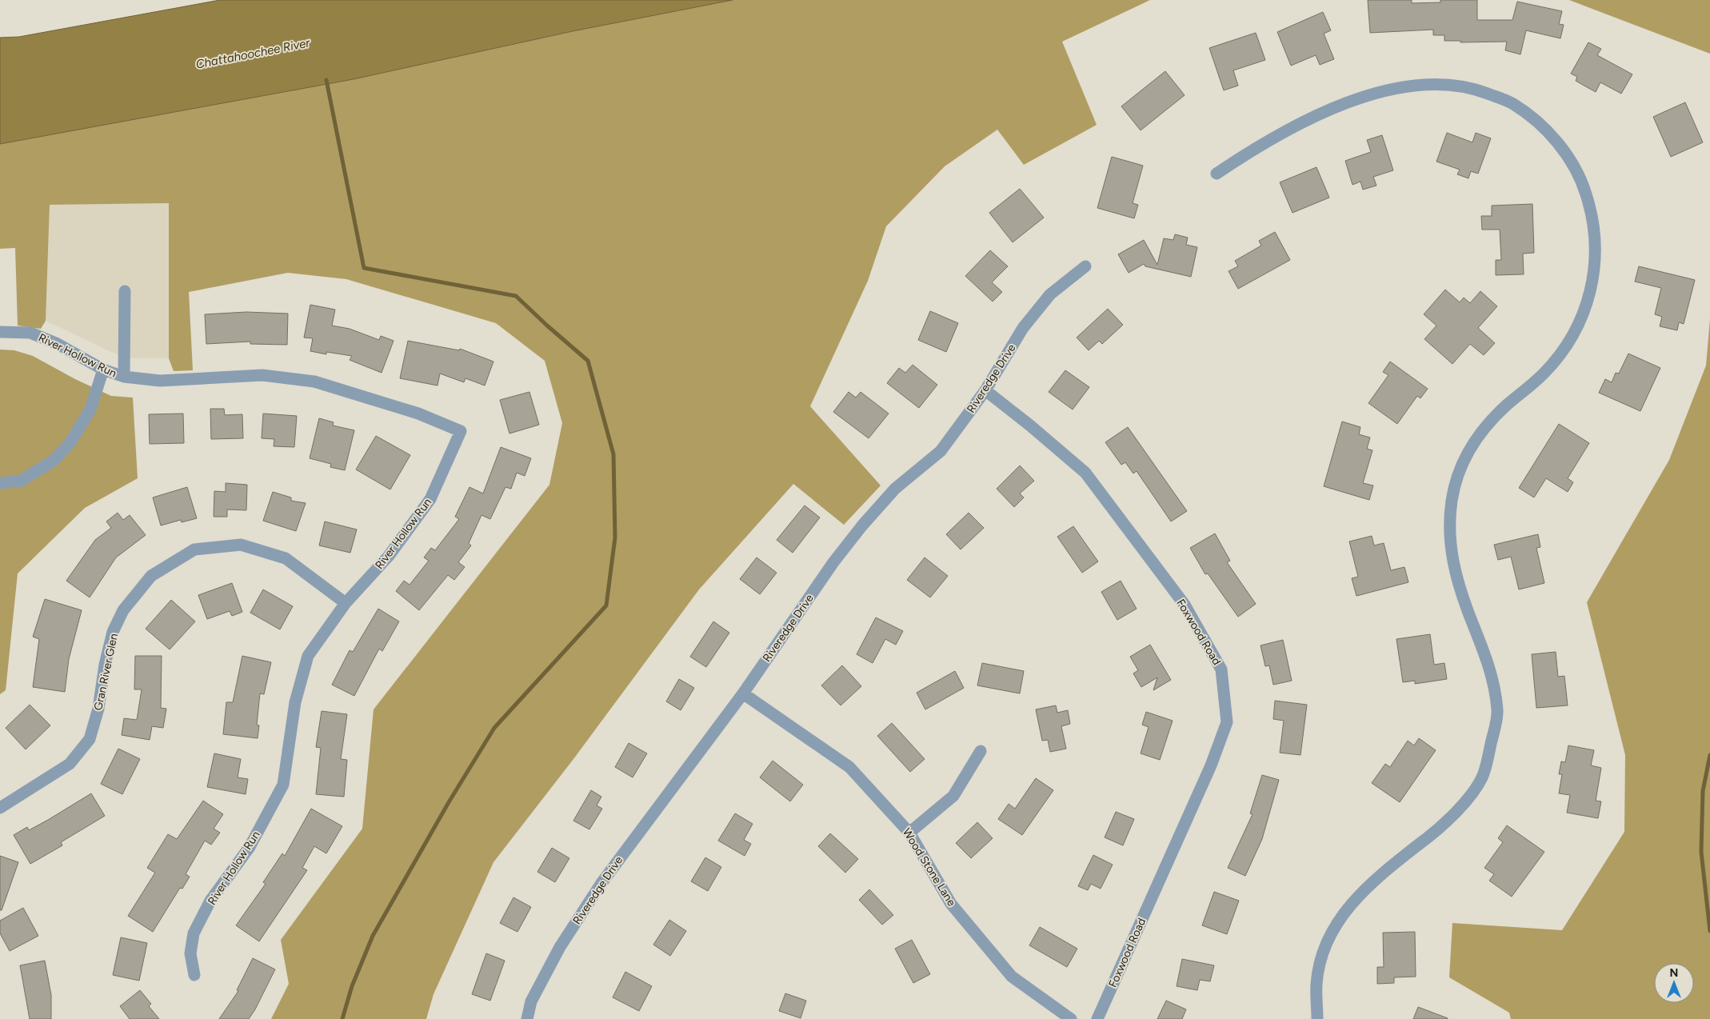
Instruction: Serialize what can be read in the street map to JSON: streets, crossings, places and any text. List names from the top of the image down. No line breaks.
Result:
{"streets":{"street":["River Hollow Run","Riveredge Drive","Foxwood Road","Gran River Glen","Wood Stone Lane"]},"crossings":[["River Hollow Run","Gran River Glen"],["Riveredge Drive","Foxwood Road"],["Riveredge Drive","Wood Stone Lane"]],"water":["Chattahoochee River"],"north":"top"}
